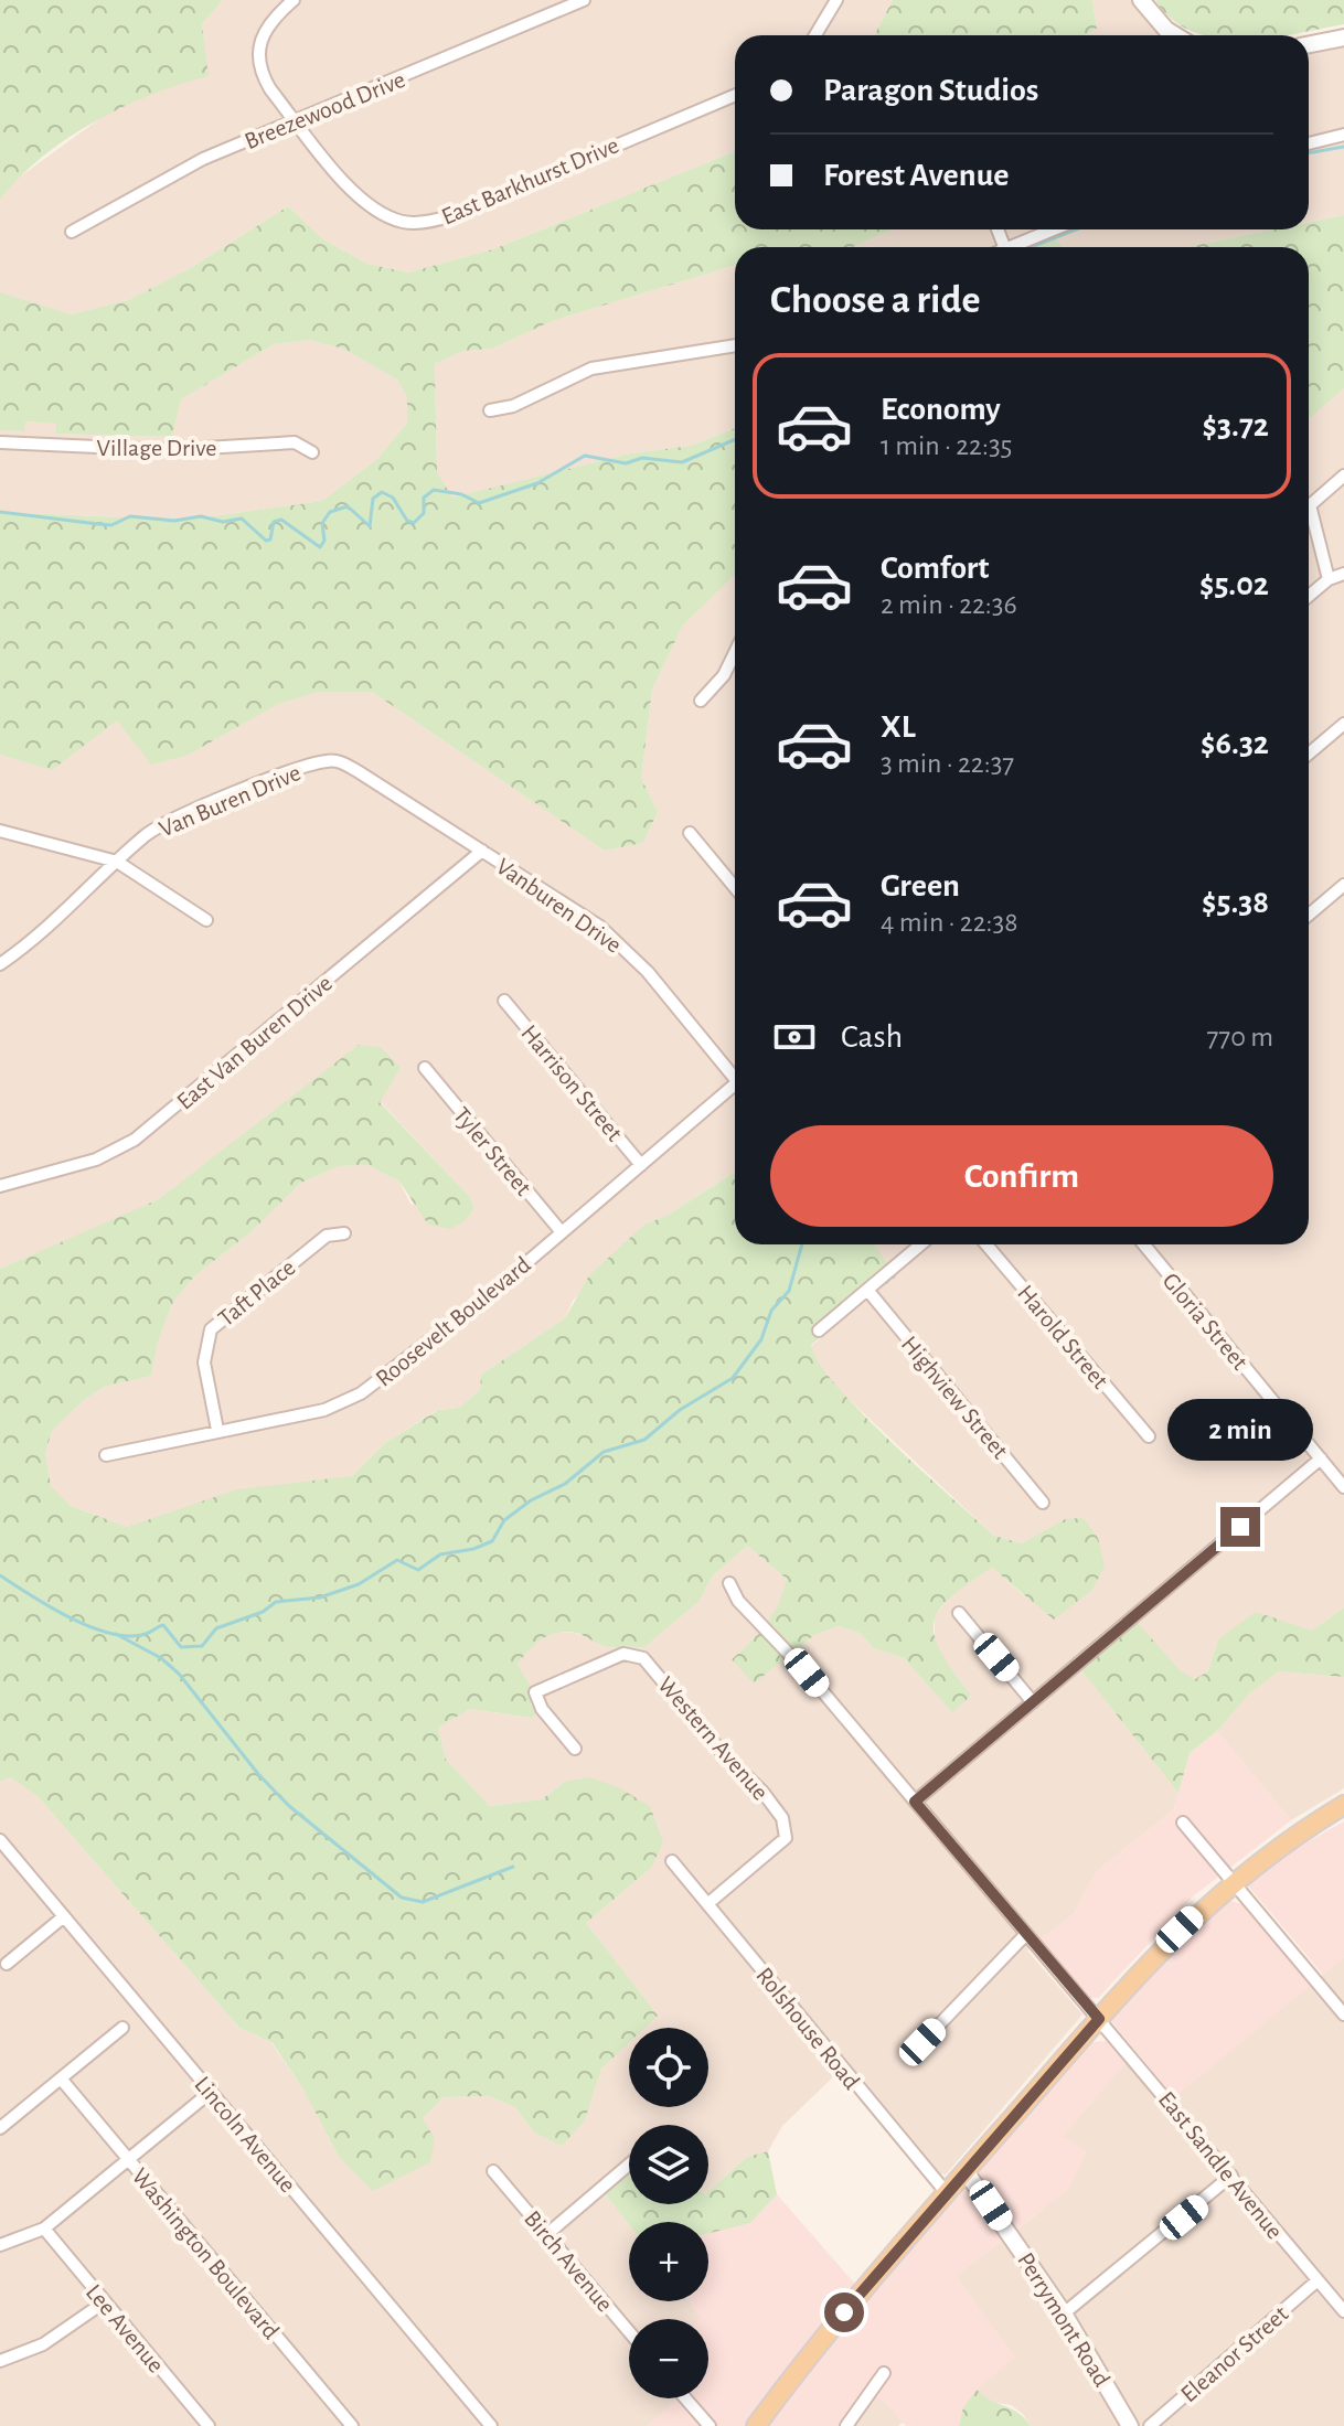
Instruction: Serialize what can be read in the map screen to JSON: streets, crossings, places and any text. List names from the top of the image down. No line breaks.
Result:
{"streets":{"street":["Breezewood Drive","East Barkhurst Drive","Village Drive","Van Buren Drive","Vanburen Drive","East Van Buren Drive","Harrison Street","Tyler Street","Taft Place","Roosevelt Boulevard","Gloria Street","Harold Street","Highview Street","Western Avenue","Rolshouse Road","Lincoln Avenue","East Sandle Avenue","Washington Boulevard","Birch Avenue","Perrymont Road","Lee Avenue","Eleanor Street"]},"crossings":[["Breezewood Drive","East Barkhurst Drive"],["Van Buren Drive","Vanburen Drive"],["Van Buren Drive","East Van Buren Drive"],["Vanburen Drive","East Van Buren Drive"],["Harrison Street","Roosevelt Boulevard"],["Tyler Street","Roosevelt Boulevard"],["Taft Place","Roosevelt Boulevard"],["Western Avenue","Rolshouse Road"],["East Sandle Avenue","Eleanor Street"]],"page":{"banner":["Paragon Studios","Forest Avenue"],"heading":"Choose a ride","list":[{"name":"Economy","note":"1 min · 22:35","value":"$3.72"},{"name":"Comfort","note":"2 min · 22:36","value":"$5.02"},{"name":"XL","note":"3 min · 22:37","value":"$6.32"},{"name":"Green","note":"4 min · 22:38","value":"$5.38"}],"pay":["Cash","770 m"],"buttons":"Confirm","bubble":"2 min","map_buttons":["+","−"]}}
